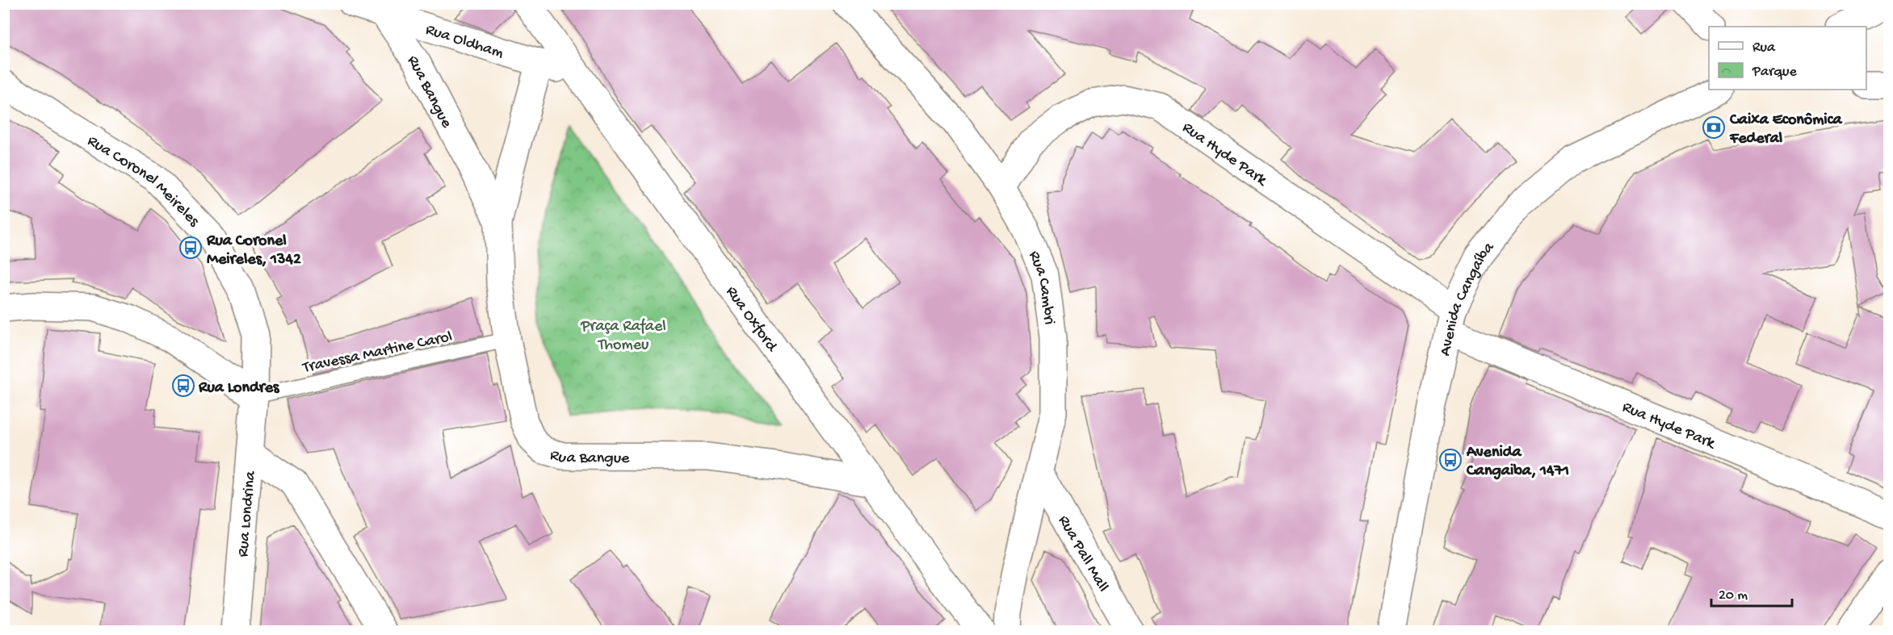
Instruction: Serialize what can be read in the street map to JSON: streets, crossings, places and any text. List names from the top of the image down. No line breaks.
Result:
{"streets":{"street":["Rua Oldham","Rua Bangue","Rua Hyde Park","Rua Coronel Meireles","Rua Cambri","Avenida Cangaíba","Rua Oxford","Rua Londrina","Rua Pall Mall"],"lane":["Travessa Martine Carol"]},"crossings":[["Rua Oldham","Rua Bangue"],["Rua Oldham","Rua Oxford"],["Rua Bangue","Rua Oxford"],["Rua Bangue","Travessa Martine Carol"],["Rua Hyde Park","Rua Cambri"],["Rua Hyde Park","Avenida Cangaíba"],["Rua Coronel Meireles","Travessa Martine Carol"],["Rua Coronel Meireles","Rua Londrina"],["Rua Cambri","Rua Pall Mall"],["Travessa Martine Carol","Rua Londrina"]],"parks":["Praça Rafael Thomeu"],"places":{"bank":["Caixa Econômica Federal"],"bus stop":["Rua Coronel Meireles, 1342","Rua Londres","Avenida Cangaiba, 1471"]},"legend":["Rua","Parque"],"scale_bar":"20 m"}
